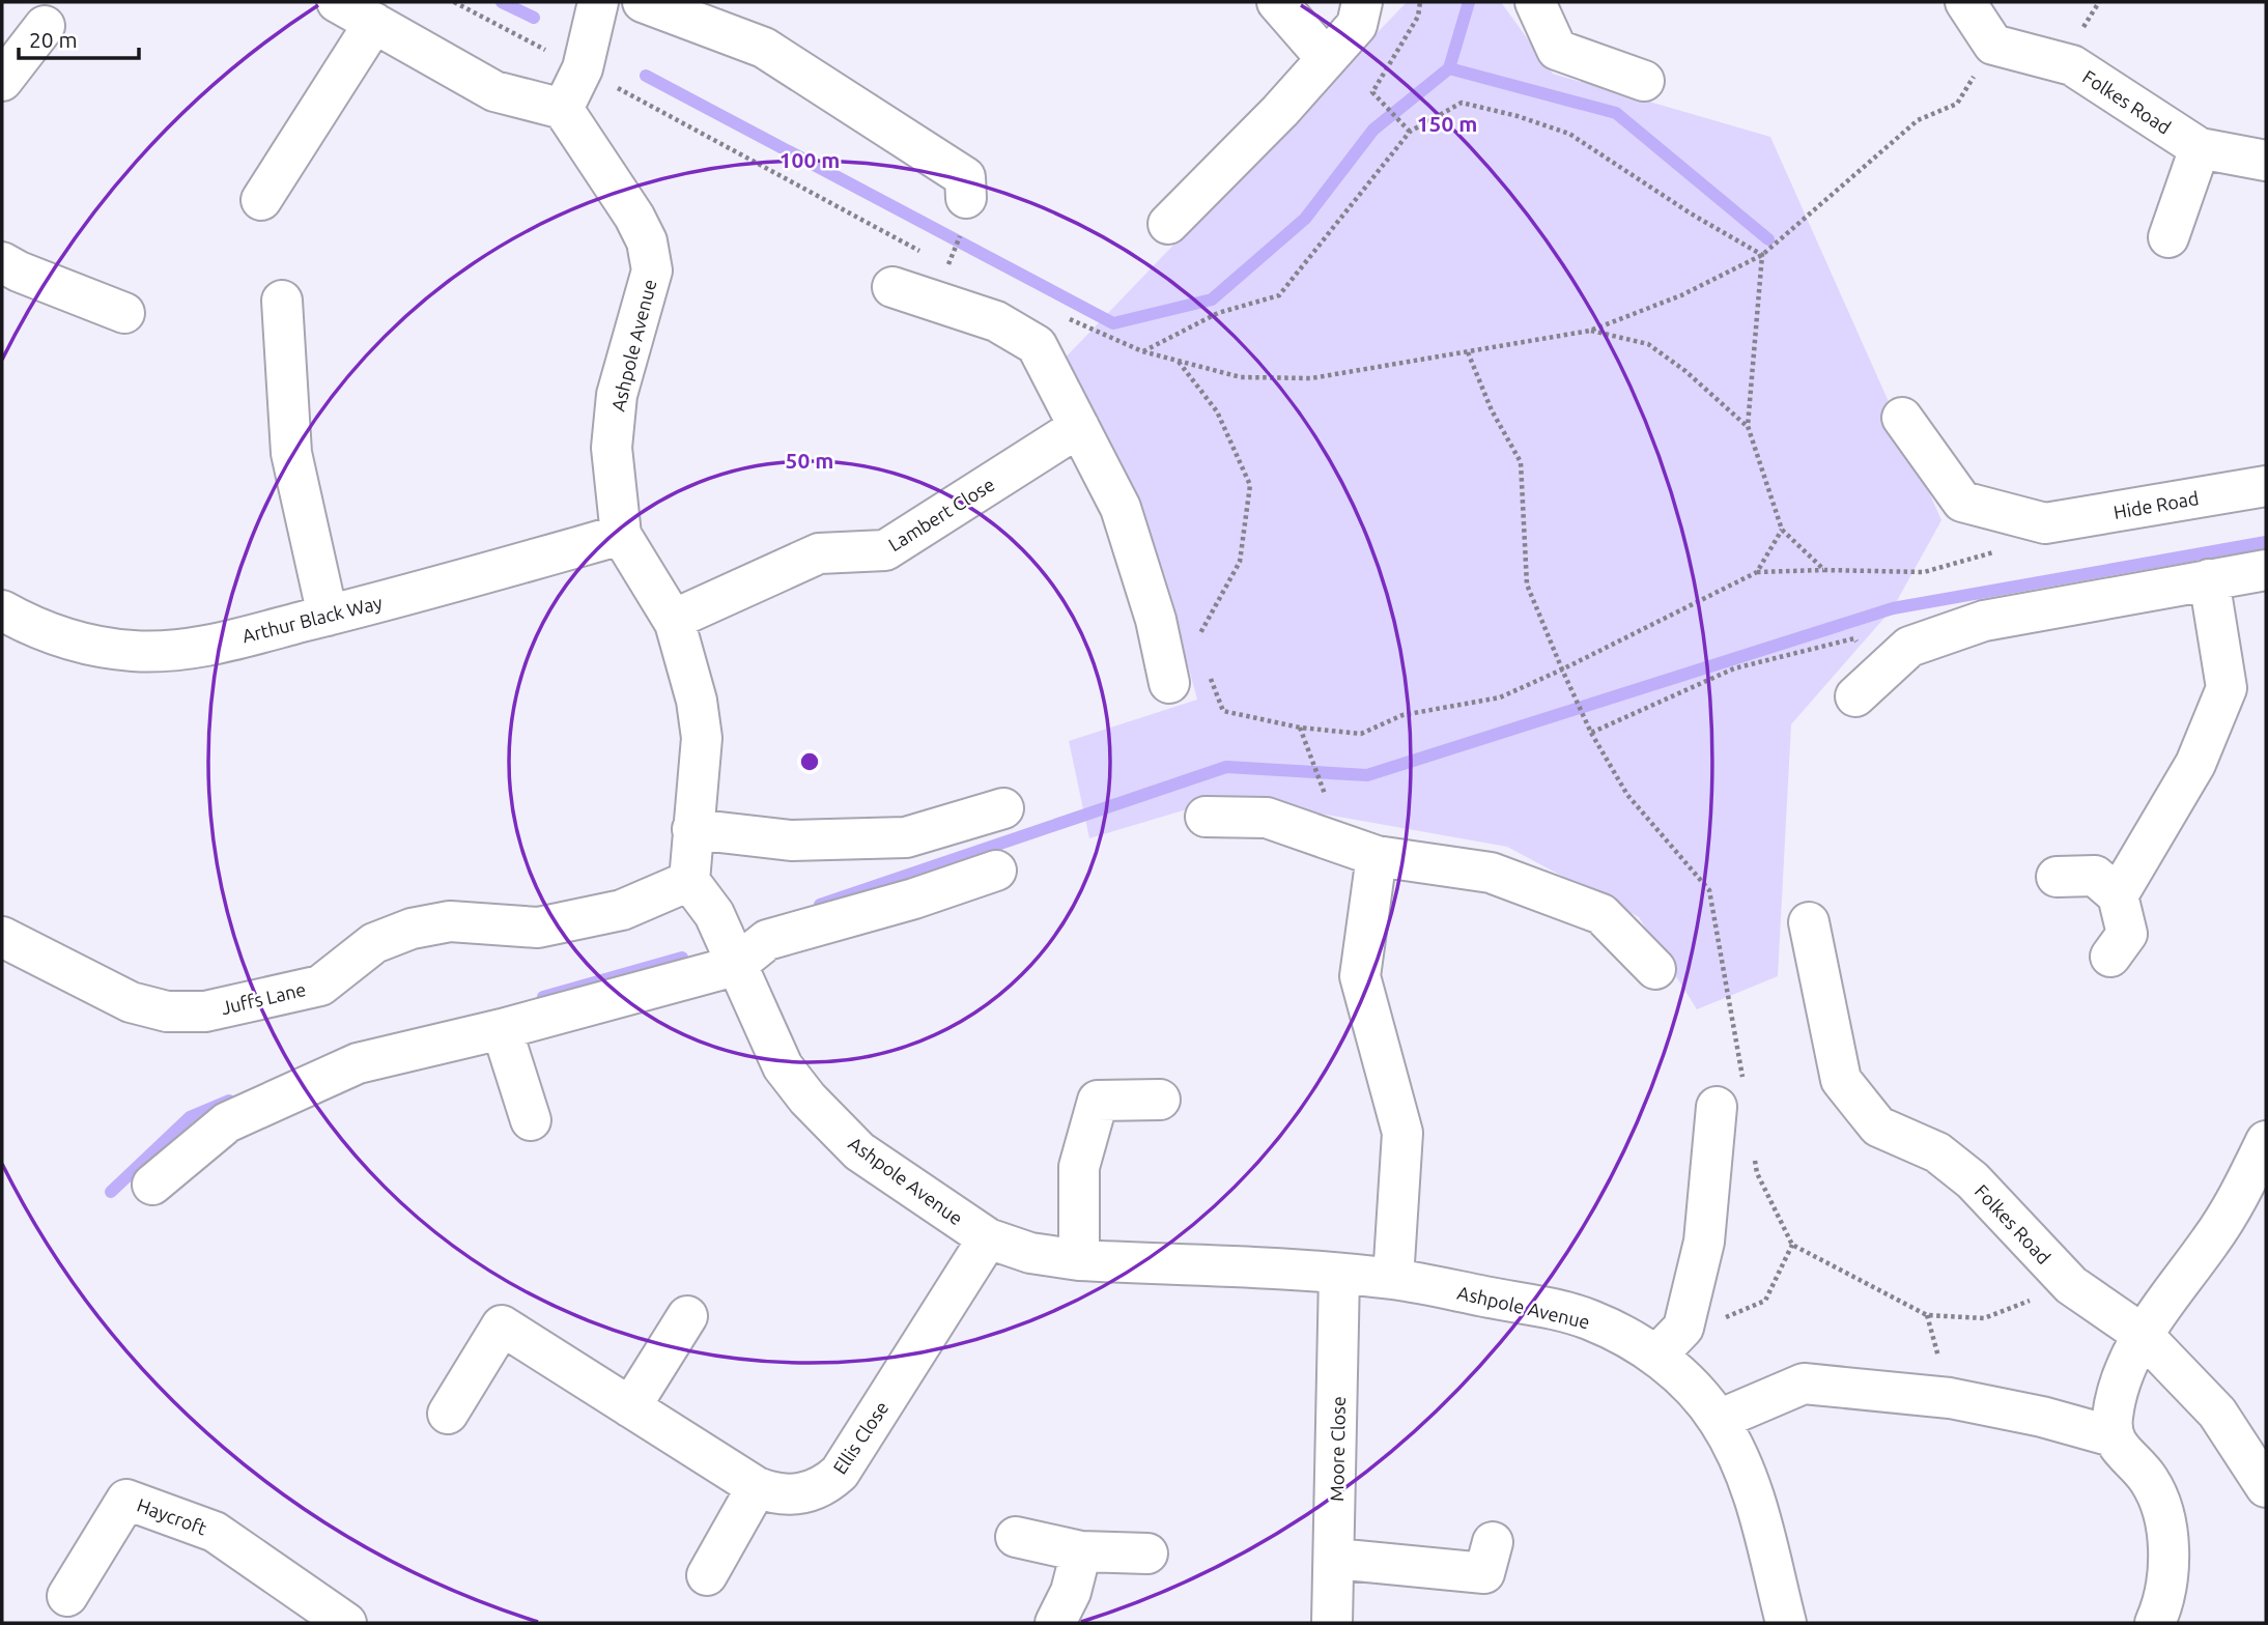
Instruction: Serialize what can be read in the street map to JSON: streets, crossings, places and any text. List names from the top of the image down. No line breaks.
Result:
{"streets":{"street":["Folkes Road","Ashpole Avenue","Hide Road","Lambert Close","Arthur Black Way","Juffs Lane","Ellis Close","Moore Close","Haycroft"]},"crossings":[["Ashpole Avenue","Lambert Close"],["Ashpole Avenue","Arthur Black Way"],["Ashpole Avenue","Juffs Lane"],["Ashpole Avenue","Ellis Close"],["Ashpole Avenue","Moore Close"]],"scale_bar":"20 m","rings":["150 m","100 m","50 m"]}
